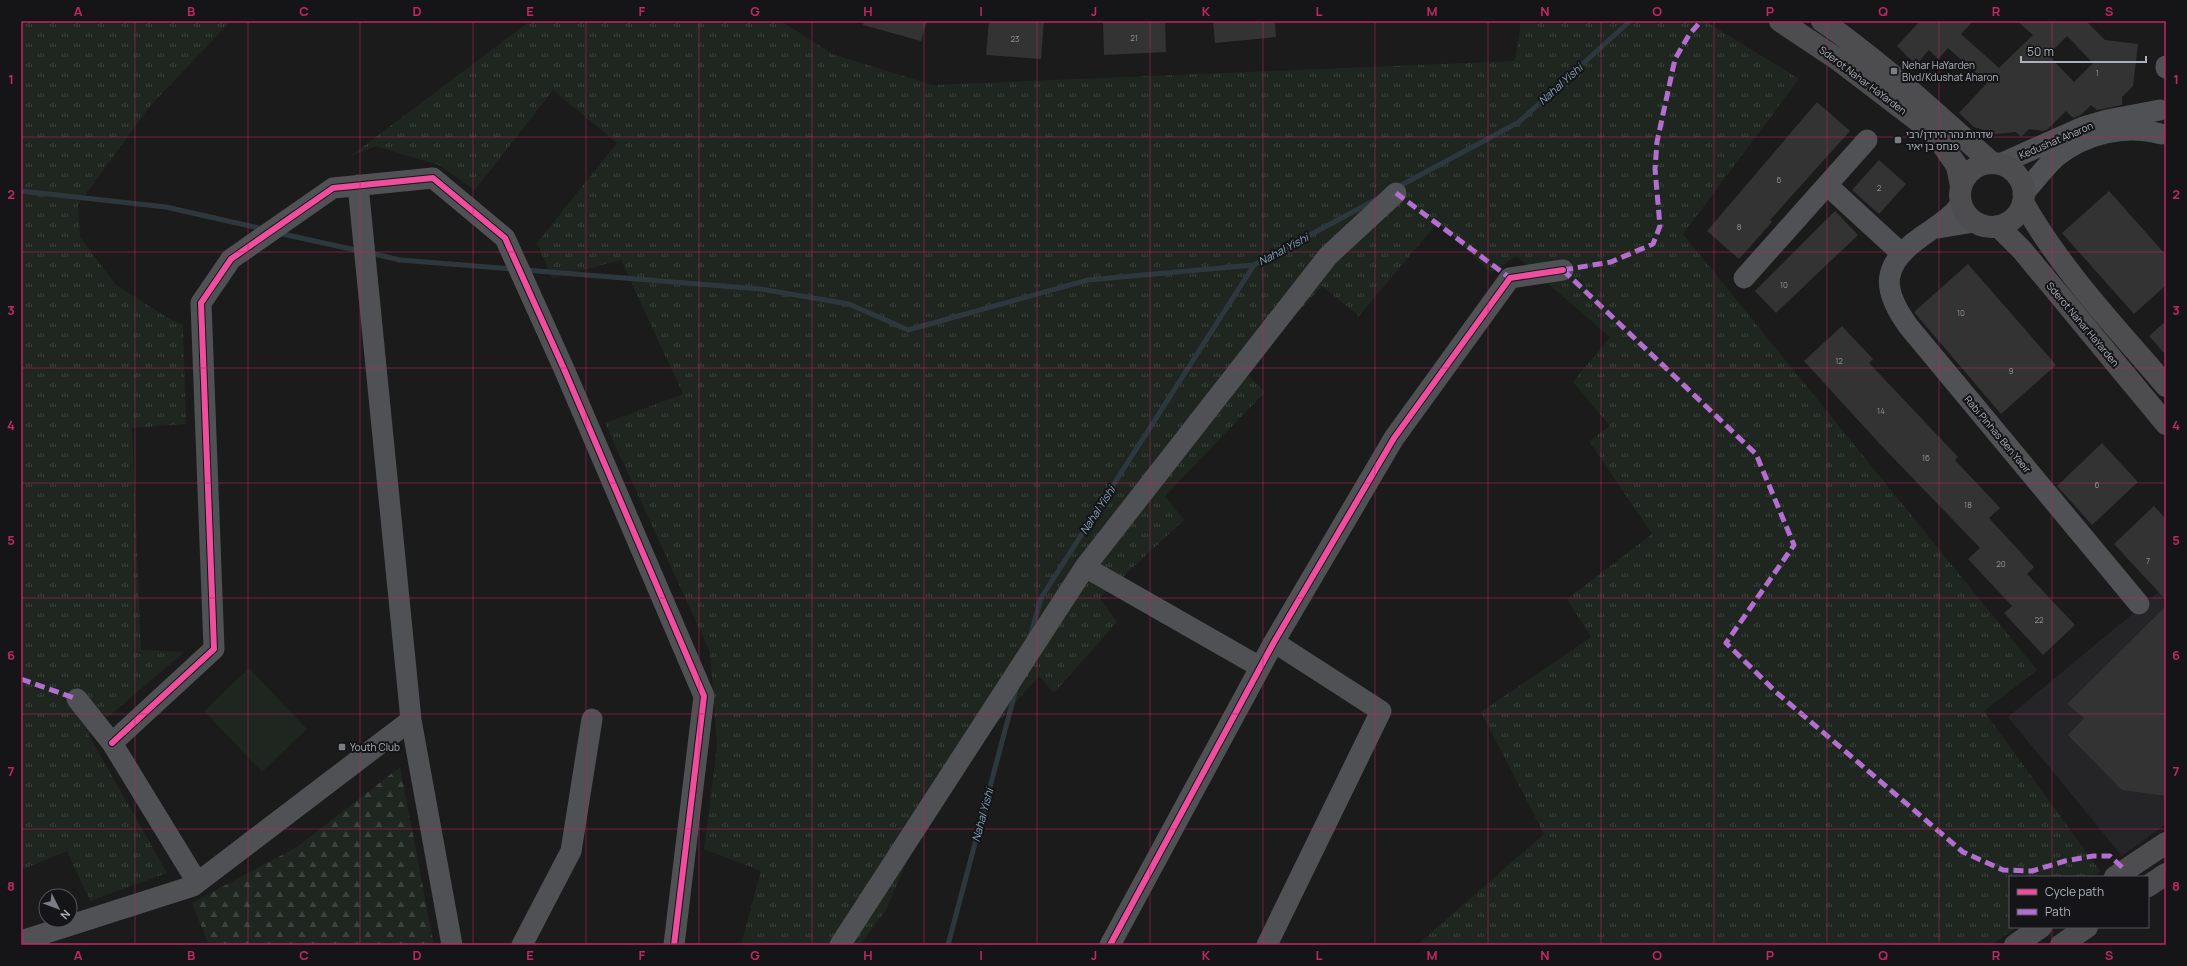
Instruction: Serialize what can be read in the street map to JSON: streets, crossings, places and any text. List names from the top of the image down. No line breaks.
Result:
{"streets":{"main road":["Sderot Nahar HaYarden"],"street":["Kedushat Aharon","Rabi Pinhas Ben Yaeir"]},"crossings":[["Sderot Nahar HaYarden","Kedushat Aharon"],["Sderot Nahar HaYarden","Rabi Pinhas Ben Yaeir"],["Kedushat Aharon","Rabi Pinhas Ben Yaeir"]],"water":["Nahal Yishi"],"places":{"transit":["Nehar HaYarden Blvd/Kdushat Aharon","שדרות נהר הירדן/רבי פנחס בן יאיר","Youth Club"]},"house_numbers":["21","23","1","6","2","8","10","10","12","9","14","16","6","18","7","20","22"],"legend":["Cycle path","Path"],"scale_bar":"50 m","north":"bottom right","grid":{"columns":["A","B","C","D","E","F","G","H","I","J","K","L","M","N","O","P","Q","R","S"],"rows":["1","2","3","4","5","6","7","8"]}}
